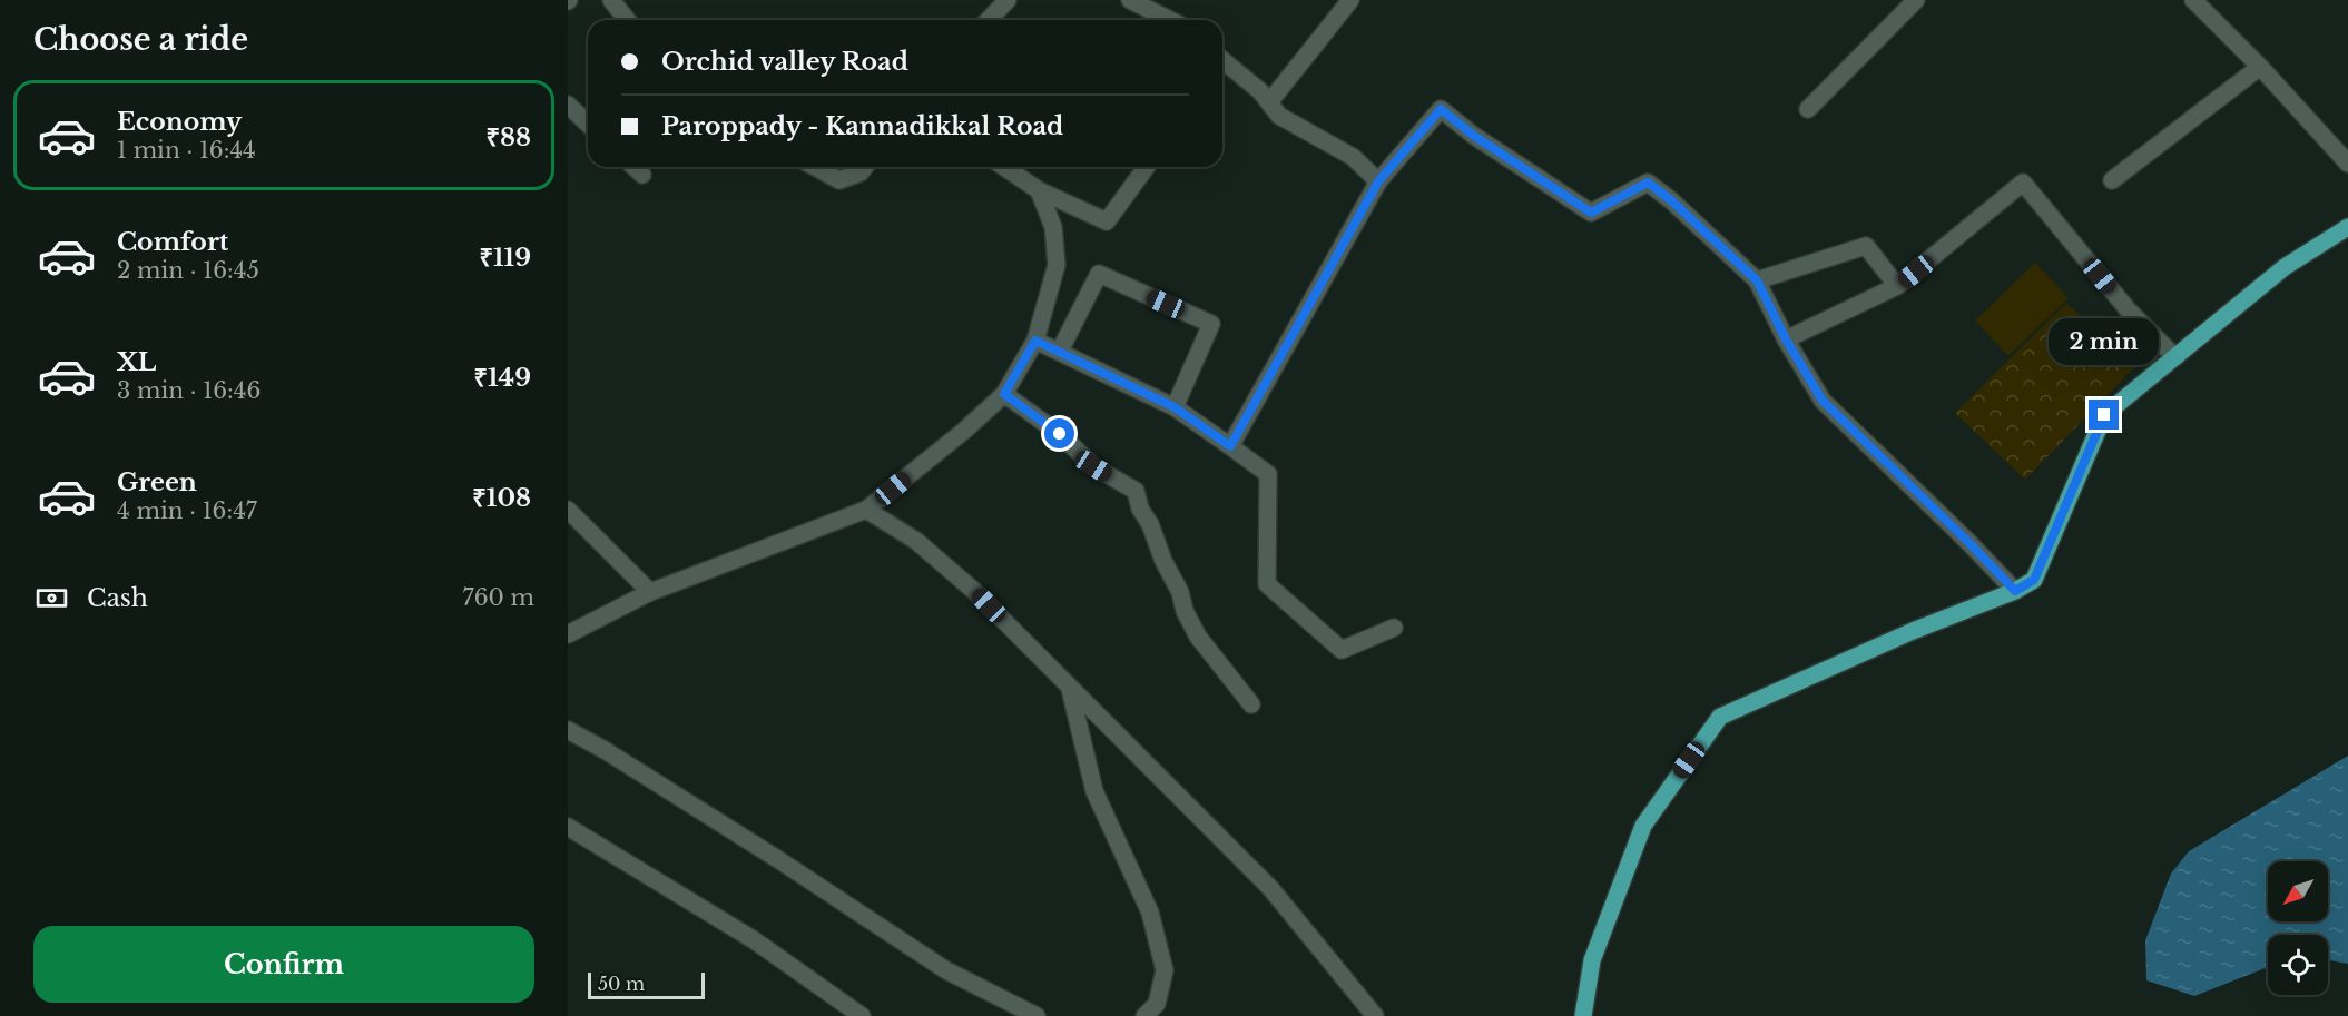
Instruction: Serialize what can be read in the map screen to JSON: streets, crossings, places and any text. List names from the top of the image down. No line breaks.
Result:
{"scale_bar":"50 m","north":"bottom left","page":{"heading":"Choose a ride","banner":["Orchid valley Road","Paroppady - Kannadikkal Road"],"list":[{"name":"Economy","note":"1 min · 16:44","value":"₹88"},{"name":"Comfort","note":"2 min · 16:45","value":"₹119"},{"name":"XL","note":"3 min · 16:46","value":"₹149"},{"name":"Green","note":"4 min · 16:47","value":"₹108"}],"bubble":"2 min","pay":["Cash","760 m"],"buttons":"Confirm","scale":"50 m"}}
